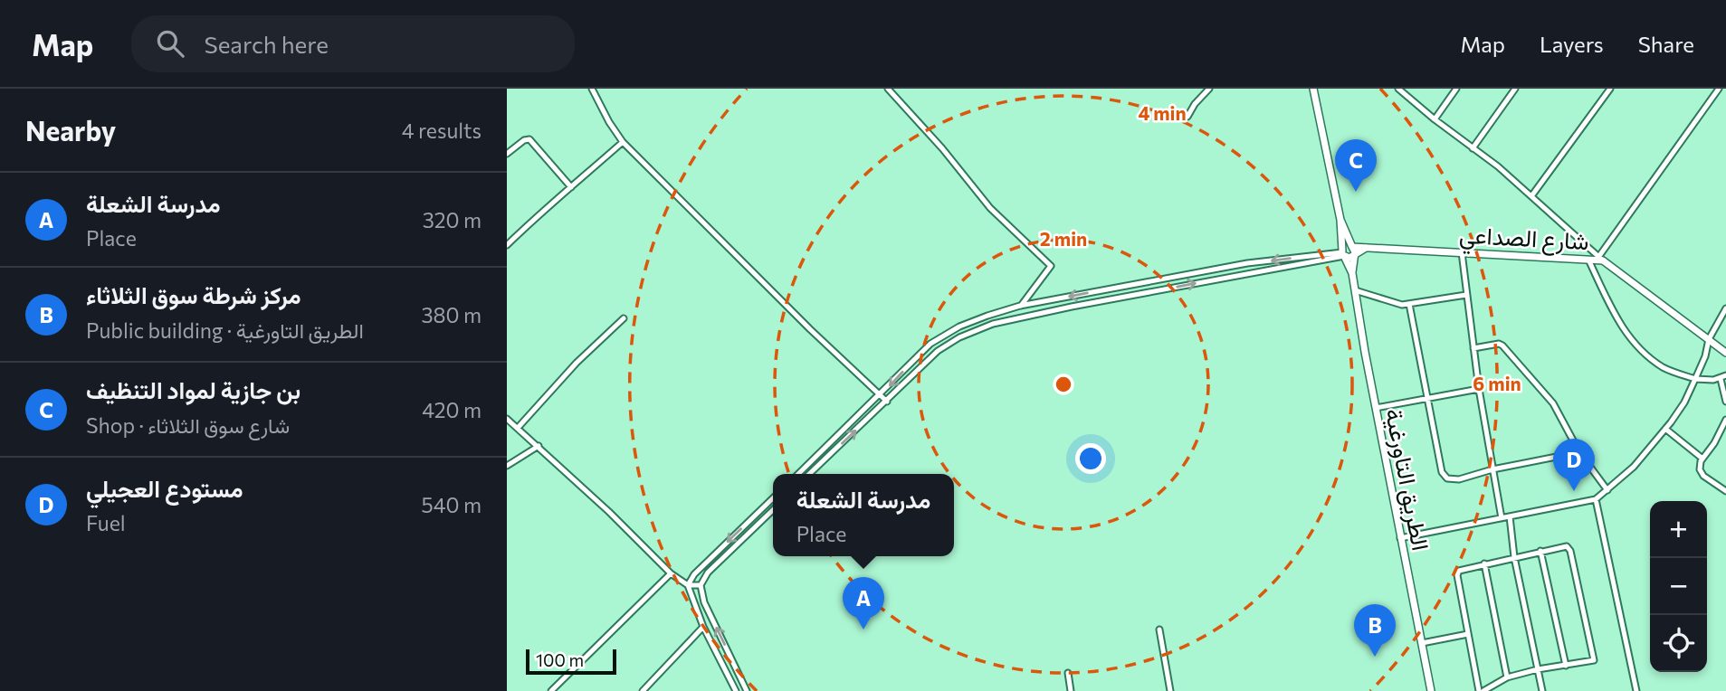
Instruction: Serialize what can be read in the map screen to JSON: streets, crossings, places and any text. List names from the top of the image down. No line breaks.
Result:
{"streets":{"street":["شارع الصداعي","الطريق التاورغية"]},"scale_bar":"100 m","page":{"header":"Map","search":"Search here","nav":["Map","Layers","Share"],"heading":["Nearby","4 results"],"pins":["C","D","A","B"],"list":[{"mark":"A","name":"مدرسة الشعلة","note":"Place","value":"320 m"},{"mark":"B","name":"مركز شرطة سوق الثلاثاء","note":"Public building · الطريق التاورغية","value":"380 m"},{"mark":"C","name":"بن جازية لمواد التنظيف","note":"Shop · شارع سوق الثلاثاء","value":"420 m"},{"mark":"D","name":"مستودع العجيلي","note":"Fuel","value":"540 m"}],"popup":["مدرسة الشعلة","Place"],"map_buttons":["+","−"],"scale":"100 m"},"rings":["4 min","2 min","6 min"]}
